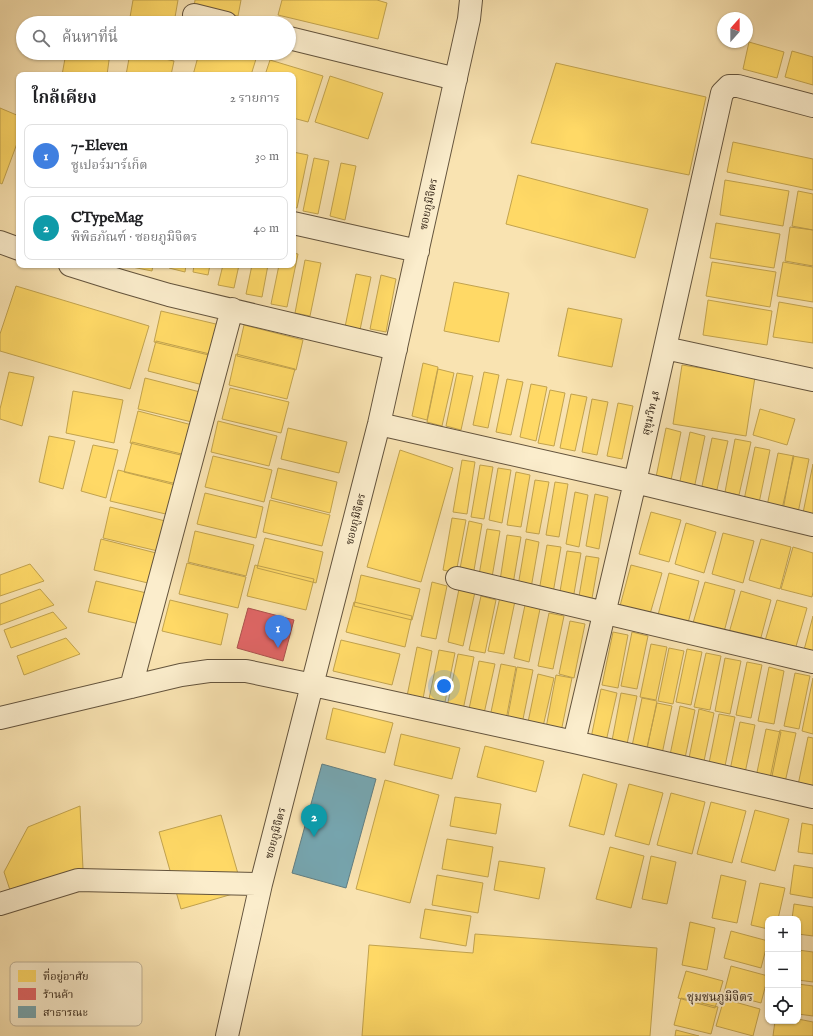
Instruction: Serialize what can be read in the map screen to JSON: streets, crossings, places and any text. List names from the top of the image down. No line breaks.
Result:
{"streets":{"street":["ซอยภูมิจิตร","สุขุมวิท 48"]},"districts":["ชุมชนภูมิจิตร"],"legend":["ที่อยู่อาศัย","ร้านค้า","สาธารณะ"],"north":"top","page":{"search":"ค้นหาที่นี่","heading":["ใกล้เคียง","2 รายการ"],"list":[{"mark":"1","name":"7-Eleven","note":"ซูเปอร์มาร์เก็ต","value":"30 m"},{"mark":"2","name":"CTypeMag","note":"พิพิธภัณฑ์ · ซอยภูมิจิตร","value":"40 m"}],"pins":["1","2"],"map_buttons":["+","−"]}}
